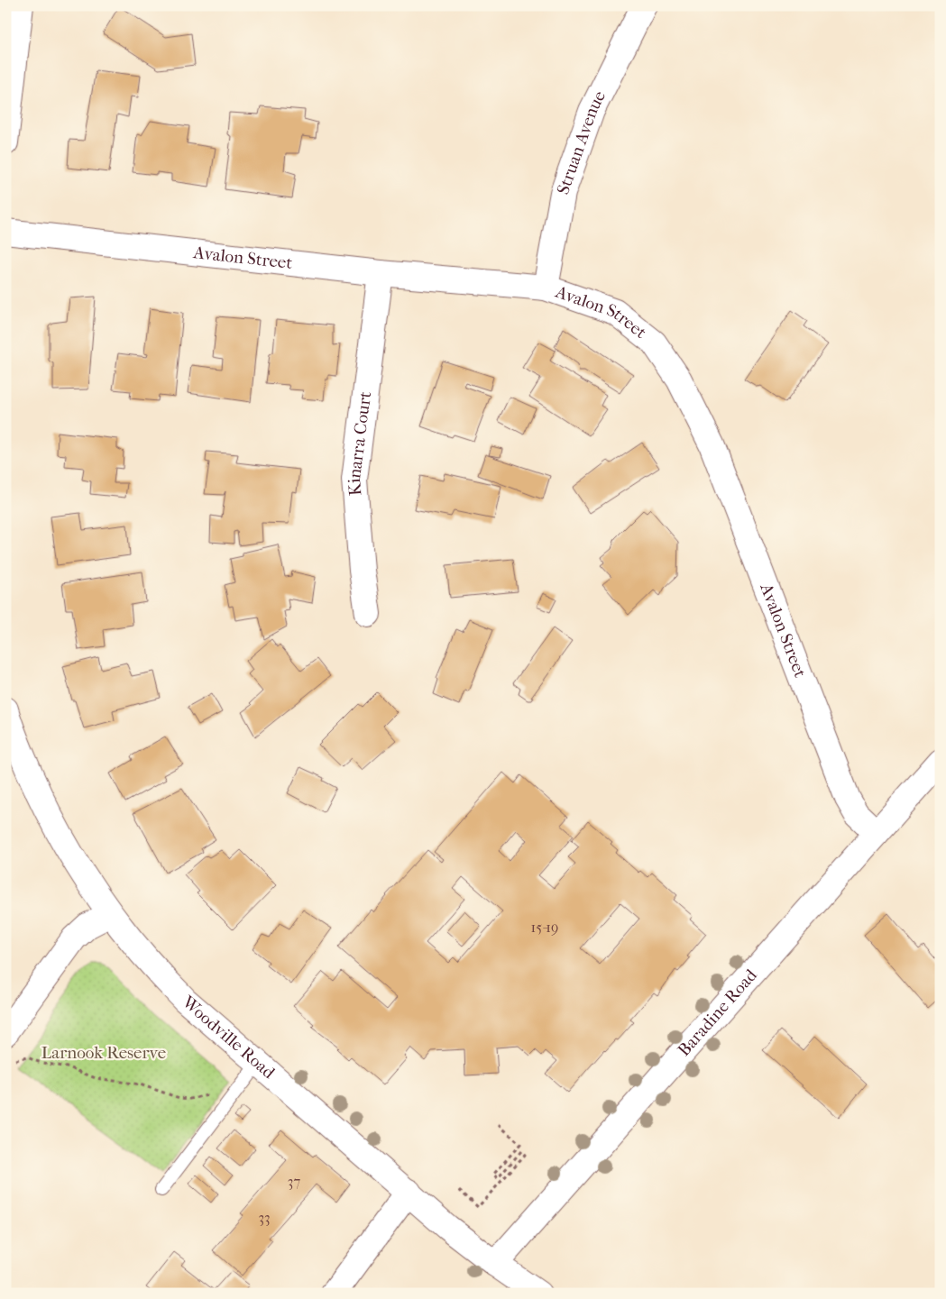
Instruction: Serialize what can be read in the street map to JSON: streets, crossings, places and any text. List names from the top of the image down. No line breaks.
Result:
{"streets":{"street":["Struan Avenue","Avalon Street","Kinarra Court","Baradine Road","Woodville Road"]},"crossings":[["Struan Avenue","Avalon Street"],["Avalon Street","Kinarra Court"],["Avalon Street","Baradine Road"],["Baradine Road","Woodville Road"]],"parks":["Larnook Reserve"],"house_numbers":["15-19","37","33"]}
